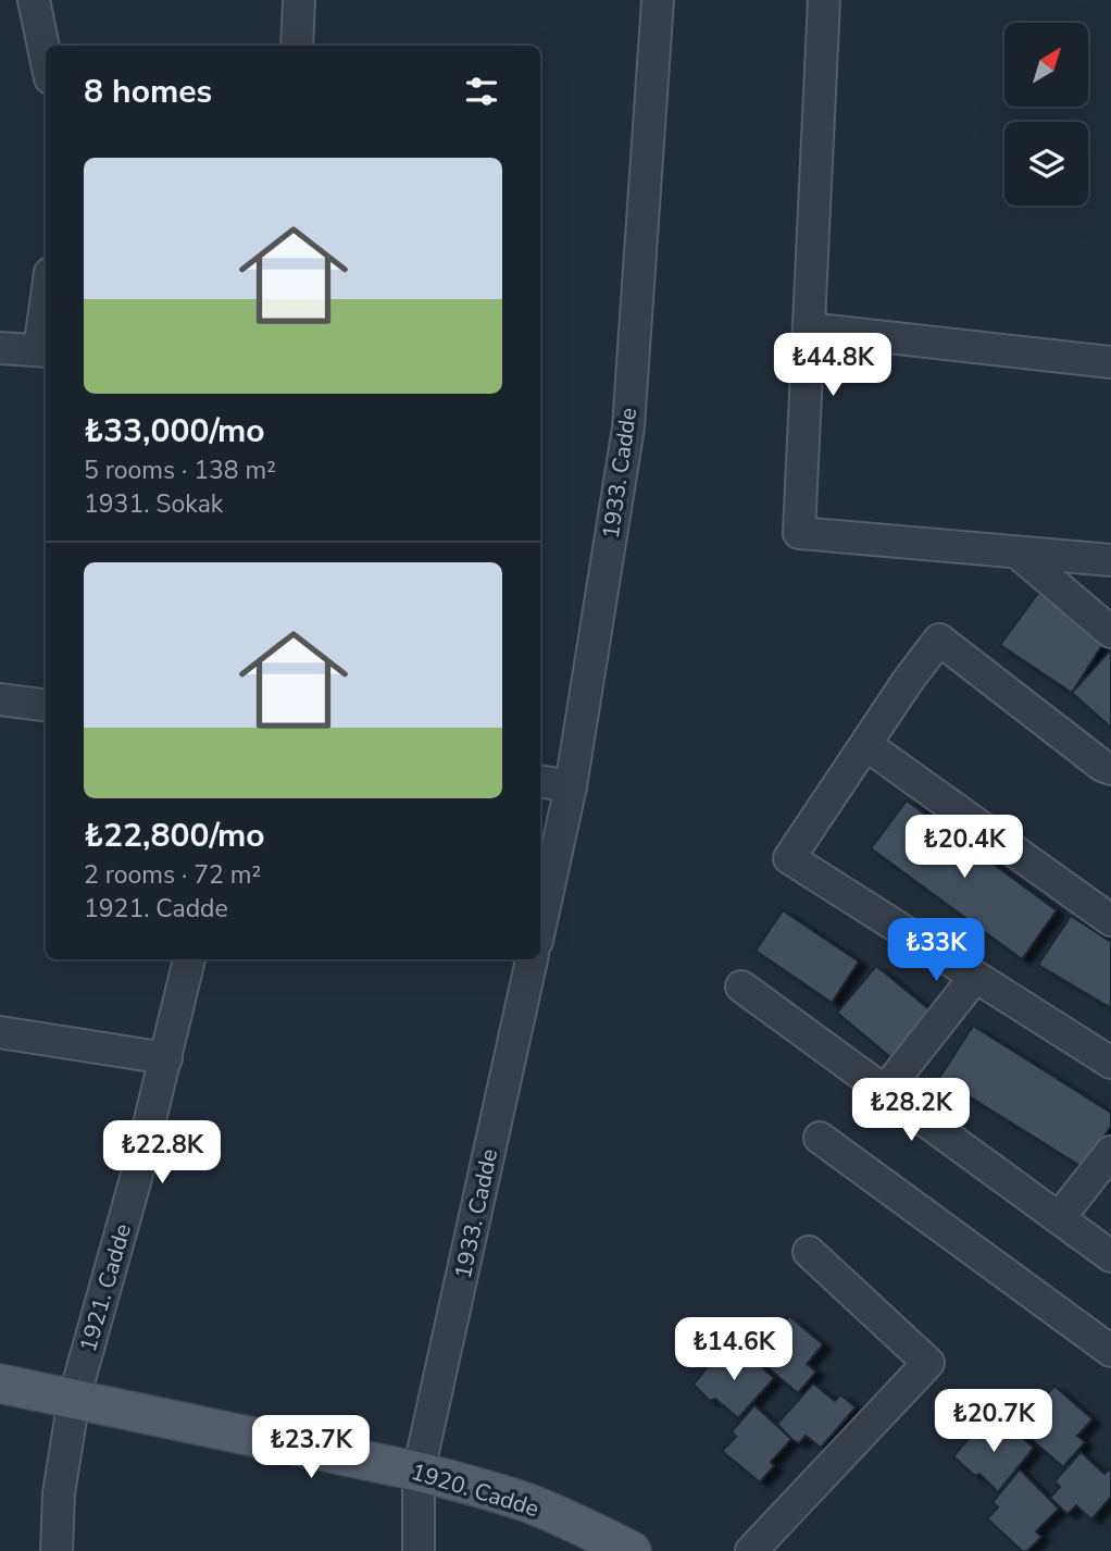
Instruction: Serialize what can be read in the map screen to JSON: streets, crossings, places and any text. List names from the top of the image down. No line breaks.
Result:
{"streets":{"main road":["1920. Cadde"],"street":["1933. Cadde","1921. Cadde"]},"crossings":[["1933. Cadde","1920. Cadde"],["1921. Cadde","1920. Cadde"]],"north":"top right","page":{"heading":"8 homes","list":[{"name":"₺33,000/mo","note":"5 rooms · 138 m² · 1931. Sokak"},{"name":"₺22,800/mo","note":"2 rooms · 72 m² · 1921. Cadde"}],"price":["₺44.8K","₺20.4K","₺33K","₺28.2K","₺22.8K","₺14.6K","₺20.7K","₺23.7K"]}}
